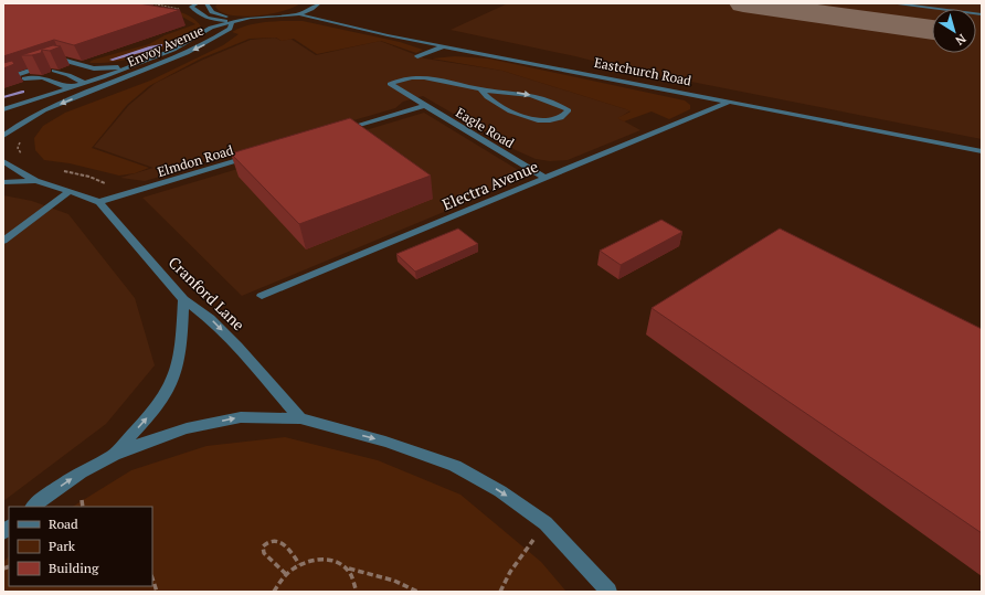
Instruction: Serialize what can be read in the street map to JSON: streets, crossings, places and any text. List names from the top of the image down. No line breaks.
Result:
{"streets":{"street":["Envoy Avenue","Eastchurch Road","Eagle Road","Elmdon Road","Electra Avenue","Cranford Lane"]},"crossings":[["Eastchurch Road","Electra Avenue"],["Eagle Road","Electra Avenue"],["Elmdon Road","Cranford Lane"]],"one_way":["Cranford Lane"],"legend":["Road","Park","Building"],"north":"bottom right"}
